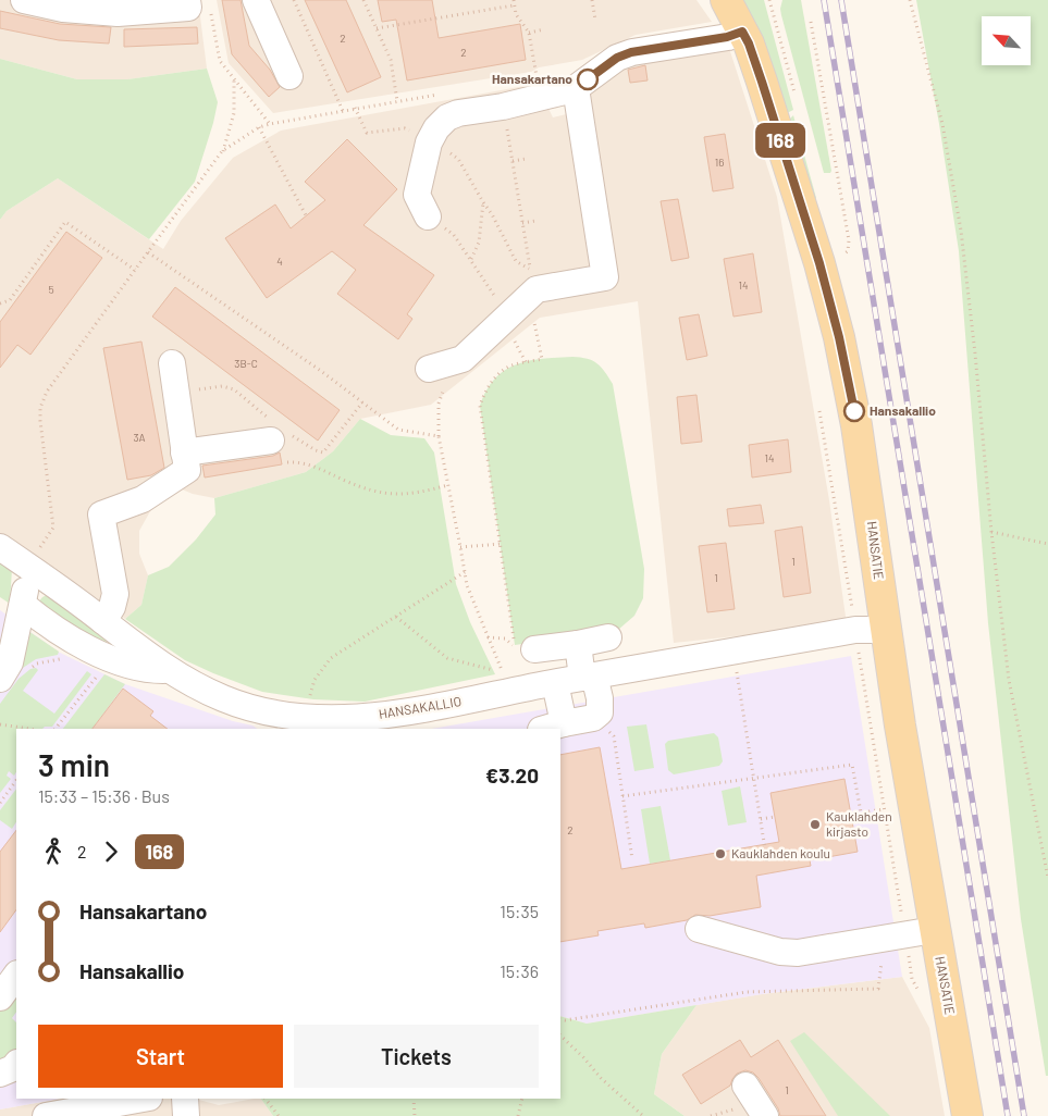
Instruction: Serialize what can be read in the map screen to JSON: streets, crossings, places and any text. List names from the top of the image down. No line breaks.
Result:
{"streets":{"main road":["HANSATIE"],"street":["HANSAKALLIO"]},"crossings":[["HANSATIE","HANSAKALLIO"]],"places":["Hansakartano","Hansakallio","Kauklahden kirjasto","Kauklahden koulu"],"lines":["bus line 168"],"house_numbers":["2","2","16","4","14","5","3B-C","3A","14","1","1","2","1"],"north":"top left","page":{"on_map":"168","heading":["3 min","15:33 – 15:36 · Bus","€3.20"],"legs":["2","168"],"list":[{"name":"Hansakartano","value":"15:35"},{"name":"Hansakallio","value":"15:36"}],"buttons":["Start","Tickets"]}}
